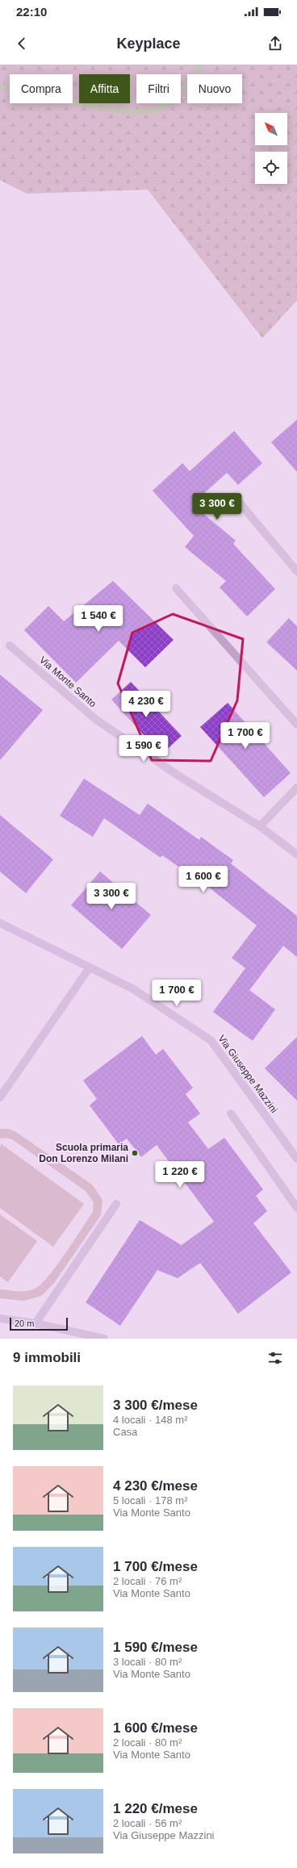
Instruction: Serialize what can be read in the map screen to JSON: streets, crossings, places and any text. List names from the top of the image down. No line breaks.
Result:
{"streets":{"street":["Via Monte Santo","Via Giuseppe Mazzini"]},"places":["Scuola primaria Don Lorenzo Milani"],"scale_bar":"20 m","north":"top left","page":{"status":"22:10","header":"Keyplace","chip":["Compra","Affitta","Filtri","Nuovo"],"price":["3 300 €","1 540 €","4 230 €","1 700 €","1 590 €","1 600 €","3 300 €","1 700 €","1 220 €"],"scale":"20 m","heading":"9 immobili","list":[{"name":"3 300 €/mese","note":"4 locali · 148 m² · Casa"},{"name":"4 230 €/mese","note":"5 locali · 178 m² · Via Monte Santo"},{"name":"1 700 €/mese","note":"2 locali · 76 m² · Via Monte Santo"},{"name":"1 590 €/mese","note":"3 locali · 80 m² · Via Monte Santo"},{"name":"1 600 €/mese","note":"2 locali · 80 m² · Via Monte Santo"},{"name":"1 220 €/mese","note":"2 locali · 56 m² · Via Giuseppe Mazzini"}]}}
